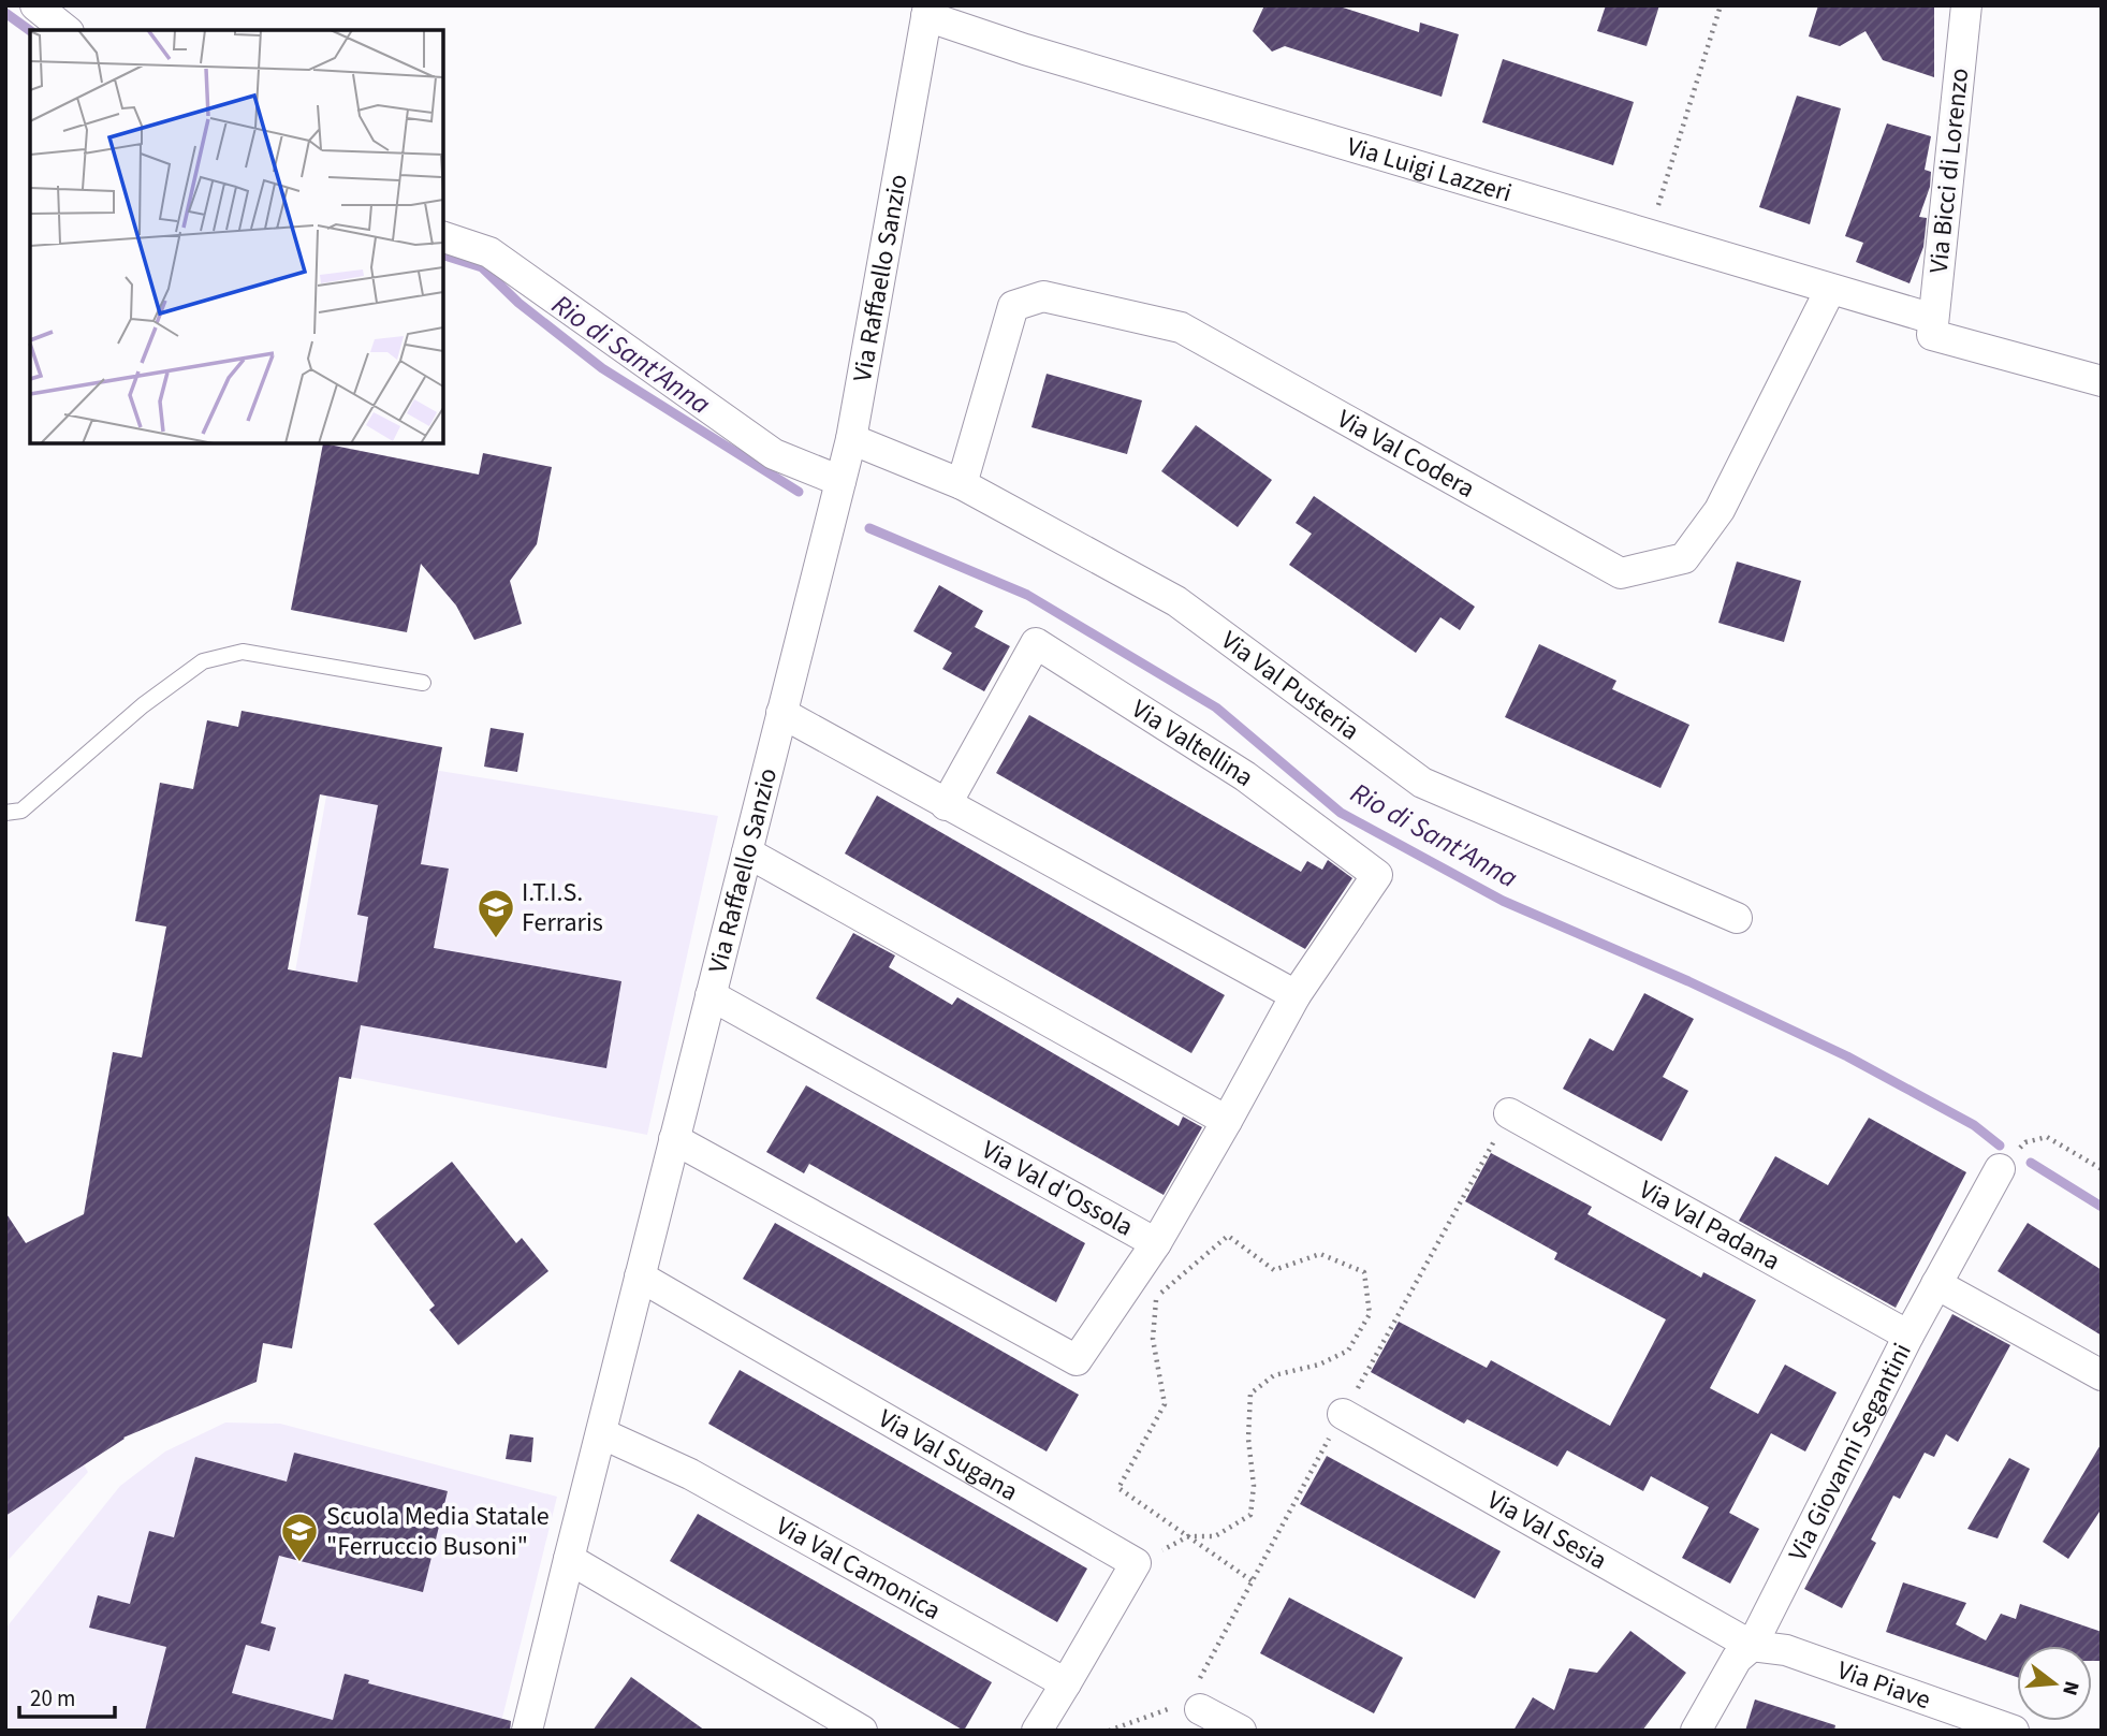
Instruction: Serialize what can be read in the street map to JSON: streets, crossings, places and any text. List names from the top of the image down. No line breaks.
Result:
{"streets":{"street":["Via Luigi Lazzeri","Via Bicci di Lorenzo","Via Raffaello Sanzio","Via Val Codera","Via Val Pusteria","Via Valtellina","Via Val d'Ossola","Via Val Padana","Via Giovanni Segantini","Via Val Sugana","Via Val Sesia","Via Val Camonica","Via Piave"]},"crossings":[["Via Luigi Lazzeri","Via Bicci di Lorenzo"],["Via Luigi Lazzeri","Via Raffaello Sanzio"],["Via Luigi Lazzeri","Via Val Codera"],["Via Raffaello Sanzio","Via Val Pusteria"],["Via Raffaello Sanzio","Via Val d'Ossola"],["Via Raffaello Sanzio","Via Val Sugana"],["Via Raffaello Sanzio","Via Val Camonica"],["Via Val Codera","Via Val Pusteria"],["Via Valtellina","Via Val d'Ossola"],["Via Val Padana","Via Giovanni Segantini"],["Via Giovanni Segantini","Via Val Sesia"],["Via Giovanni Segantini","Via Piave"],["Via Val Sugana","Via Val Camonica"],["Via Val Sesia","Via Piave"]],"water":["Rio di Sant'Anna"],"places":{"school or university":["I.T.I.S. Ferraris","Scuola Media Statale \"Ferruccio Busoni\""]},"scale_bar":"20 m","north":"right"}
